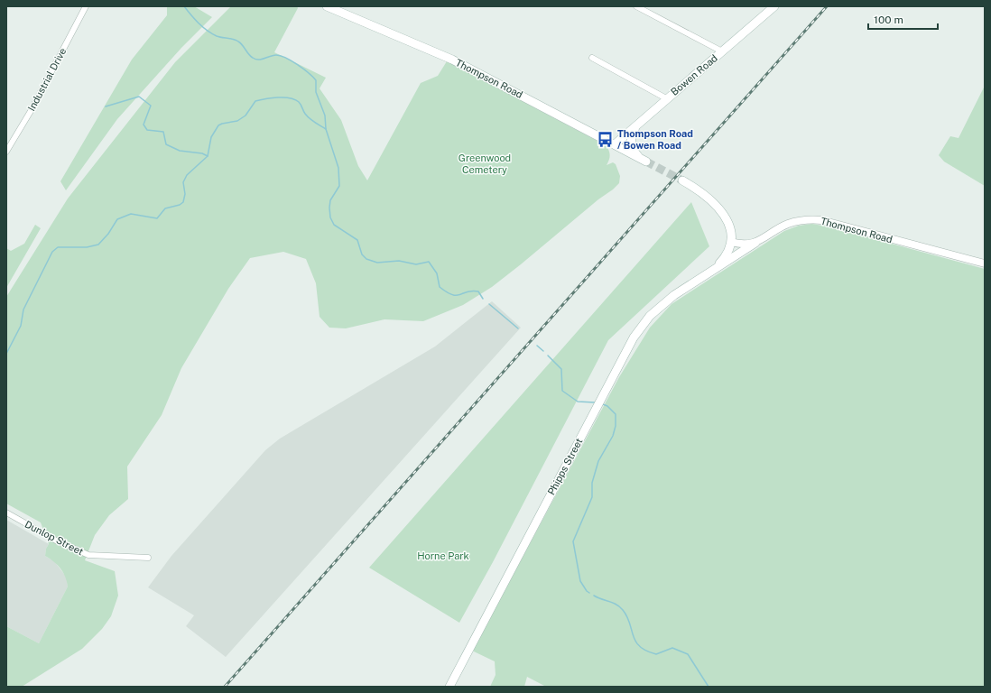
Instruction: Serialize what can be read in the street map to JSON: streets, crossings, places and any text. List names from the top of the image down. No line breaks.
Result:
{"streets":{"main road":["Bowen Road","Thompson Road","Phipps Street"],"street":["Industrial Drive","Dunlop Street"]},"crossings":[["Bowen Road","Thompson Road"]],"parks":["Greenwood Cemetery","Horne Park"],"places":{"bus stop":["Thompson Road / Bowen Road"]},"scale_bar":"100 m"}
